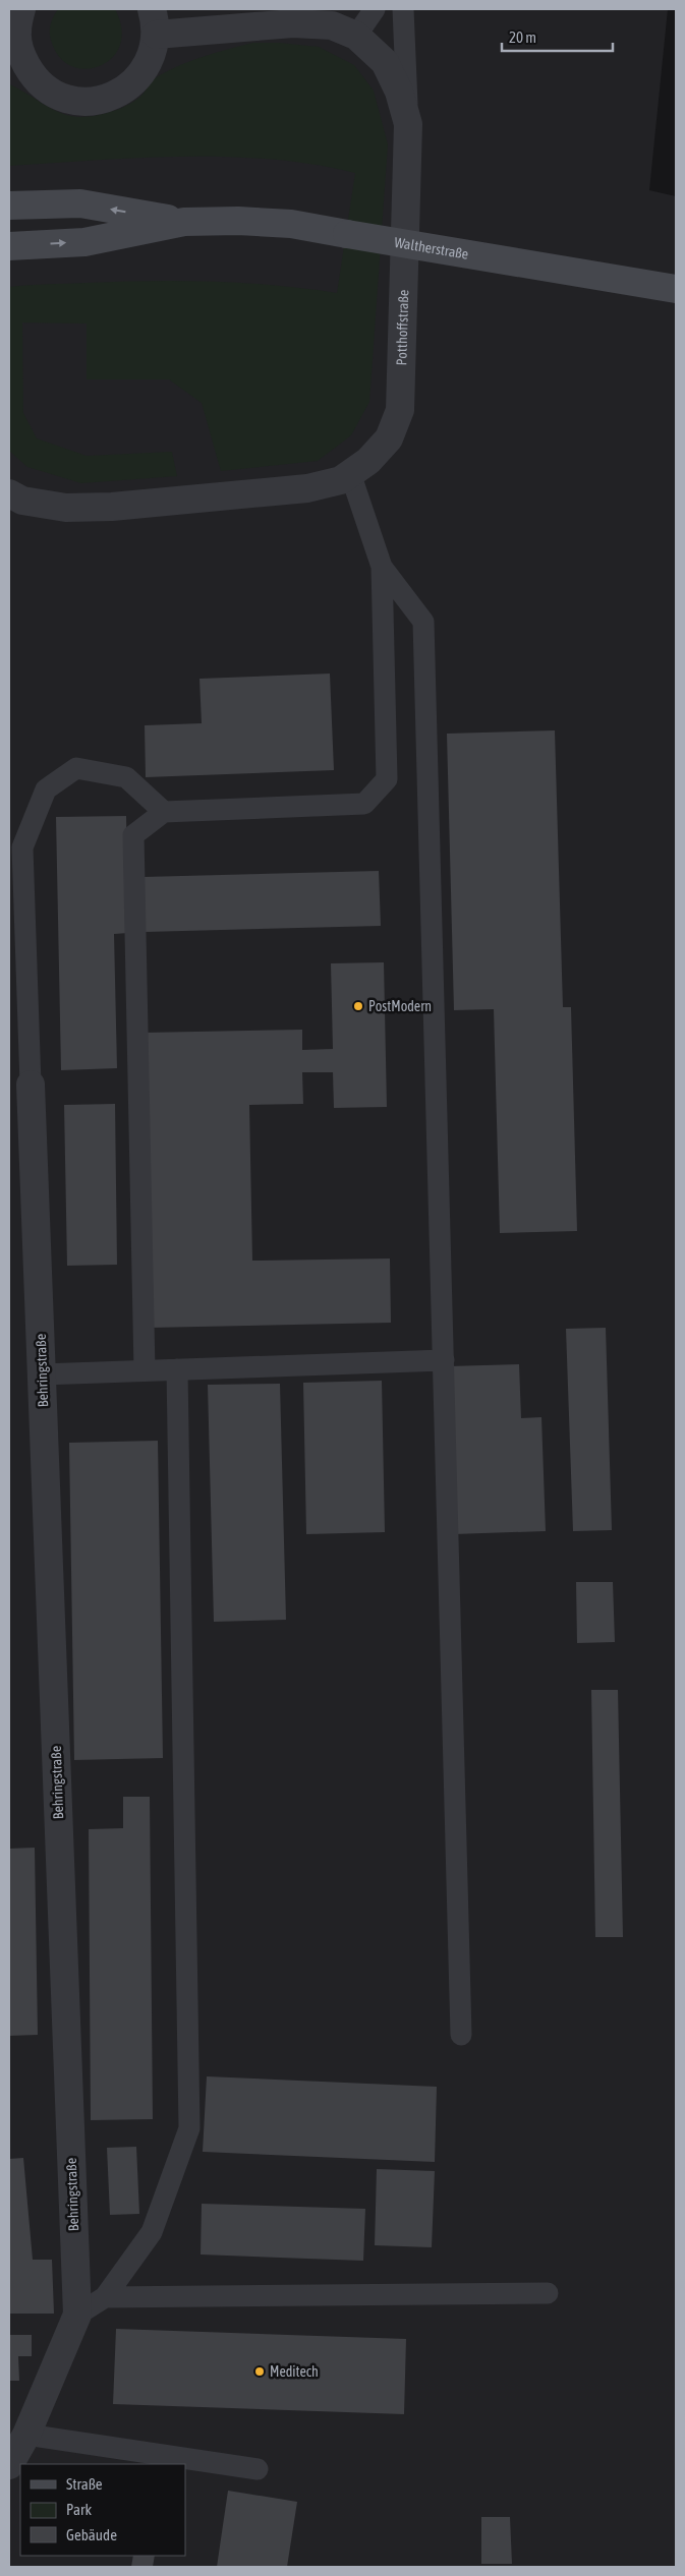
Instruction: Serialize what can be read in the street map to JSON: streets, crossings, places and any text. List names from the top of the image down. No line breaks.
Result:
{"streets":{"main road":["Waltherstraße"],"street":["Potthoffstraße","Behringstraße"]},"places":["PostModern","Meditech"],"legend":["Straße","Park","Gebäude"],"scale_bar":"20 m"}
